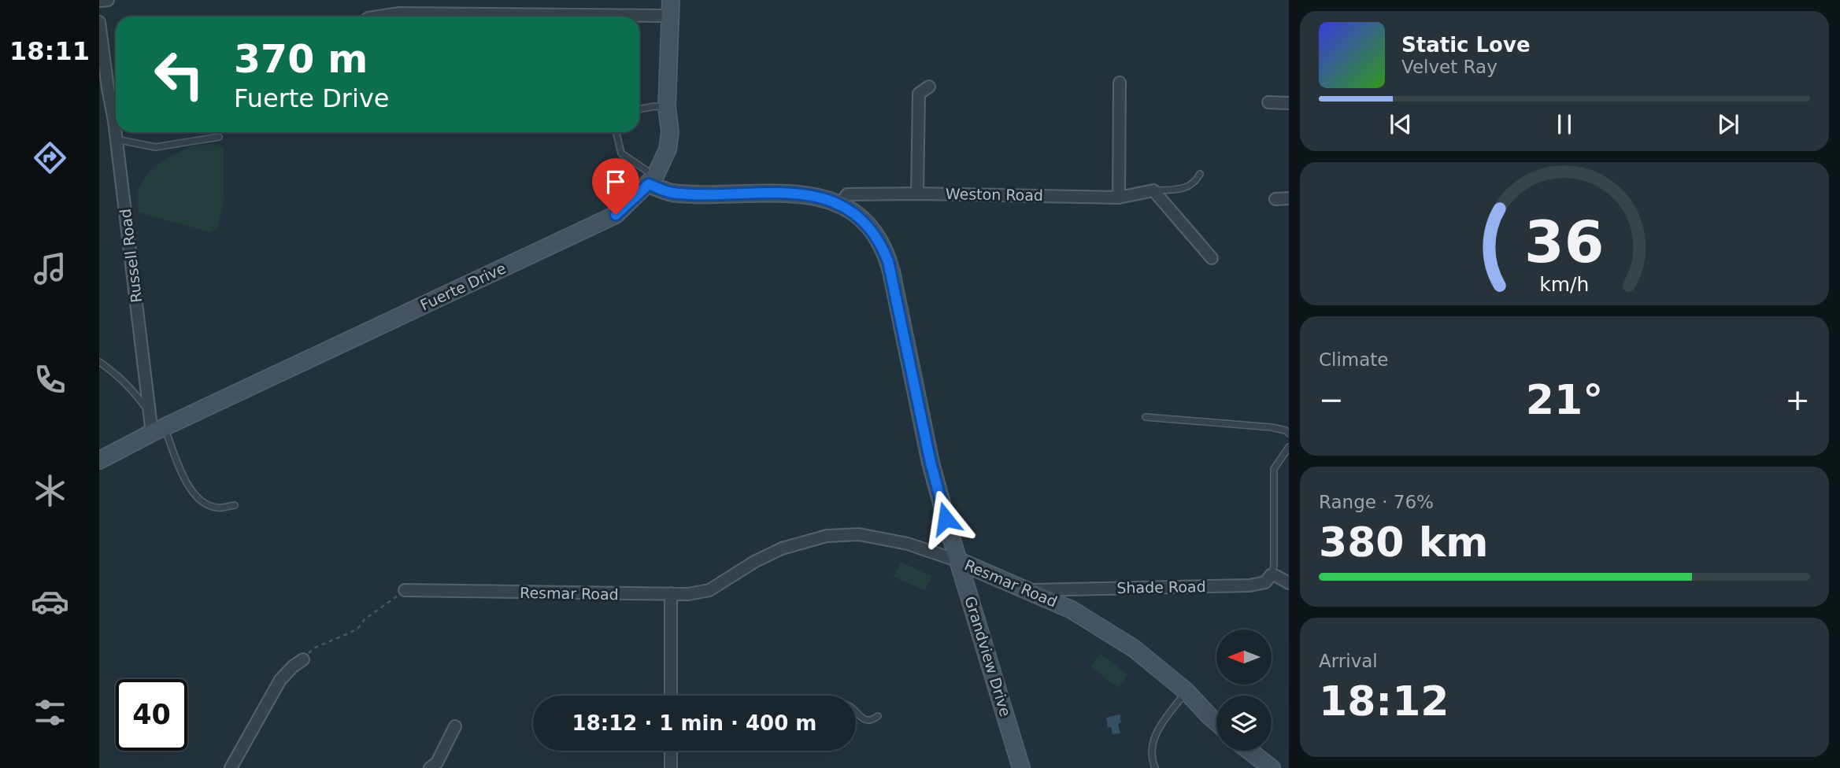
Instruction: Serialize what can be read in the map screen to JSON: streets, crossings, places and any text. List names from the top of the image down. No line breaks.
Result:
{"streets":{"street":["Weston Road","Russell Road","Fuerte Drive","Resmar Road","Shade Road","Grandview Drive"]},"crossings":[["Weston Road","Grandview Drive"],["Russell Road","Fuerte Drive"],["Fuerte Drive","Grandview Drive"],["Resmar Road","Shade Road"],["Resmar Road","Grandview Drive"]],"north":"left","page":{"tabs":"18:11","turn":["370 m","Fuerte Drive"],"song":["Static Love","Velvet Ray"],"tile":["Climate",["Range · 76%","380 km"],["Arrival","18:12"]],"heat":["−","21°","+"],"limit":"40","trip":"18:12 · 1 min · 400 m","gauge":["36","km/h"]}}
